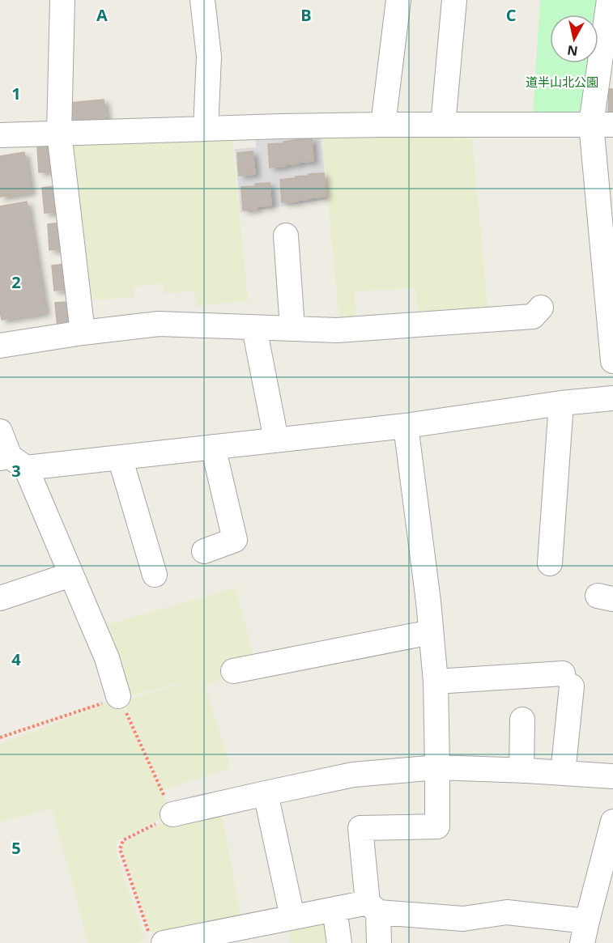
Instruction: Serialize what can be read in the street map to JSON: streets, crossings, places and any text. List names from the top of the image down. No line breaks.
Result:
{"parks":["道半山北公園"],"north":"bottom","grid":{"columns":["A","B","C"],"rows":["1","2","3","4","5"]}}
